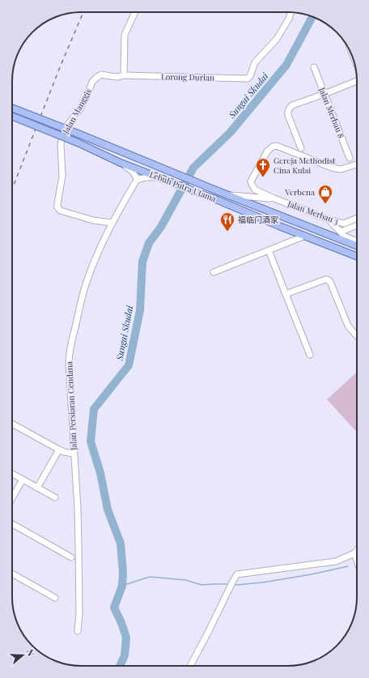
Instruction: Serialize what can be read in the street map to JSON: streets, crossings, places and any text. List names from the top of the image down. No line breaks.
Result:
{"streets":{"main road":["Lebuh Putra Utama"],"street":["Lorong Durian","Jalan Manggis","Jalan Merbau 8","Jalan Merbau 3","Jalan Persiaran Cendana"]},"crossings":[["Lorong Durian","Jalan Manggis"],["Jalan Manggis","Jalan Persiaran Cendana"]],"water":["Sungai Skudai"],"places":{"church":["Gereja Methodist Cina Kulai"],"shop":["Verbena"],"restaurant":["福临门酒家"]},"north":"right"}
